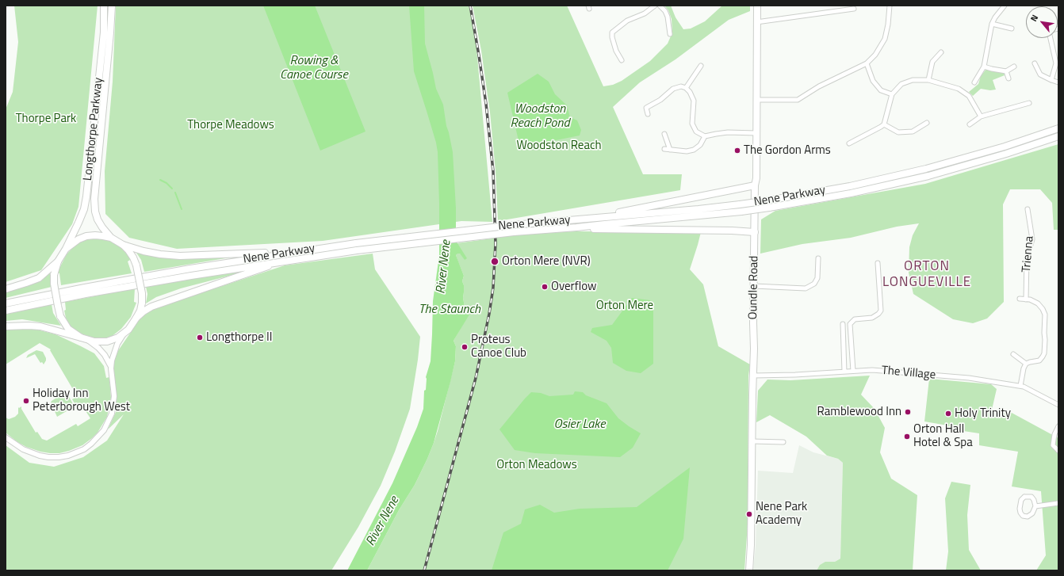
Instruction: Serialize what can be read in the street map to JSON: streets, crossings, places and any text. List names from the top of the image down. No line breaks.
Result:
{"streets":{"main road":["Longthorpe Parkway","Nene Parkway","Oundle Road"],"street":["Trienna","The Village"]},"crossings":[["Oundle Road","The Village"]],"districts":["ORTON LONGUEVILLE"],"water":["Rowing & Canoe Course","Woodston Reach Pond","River Nene","The Staunch","Osier Lake"],"parks":["Thorpe Park","Thorpe Meadows","Woodston Reach","Orton Mere","Orton Meadows"],"places":["The Gordon Arms","Orton Mere (NVR)","Overflow","Longthorpe II","Proteus Canoe Club","Holiday Inn Peterborough West","Ramblewood Inn","Holy Trinity","Orton Hall Hotel & Spa","Nene Park Academy"],"north":"top left"}
